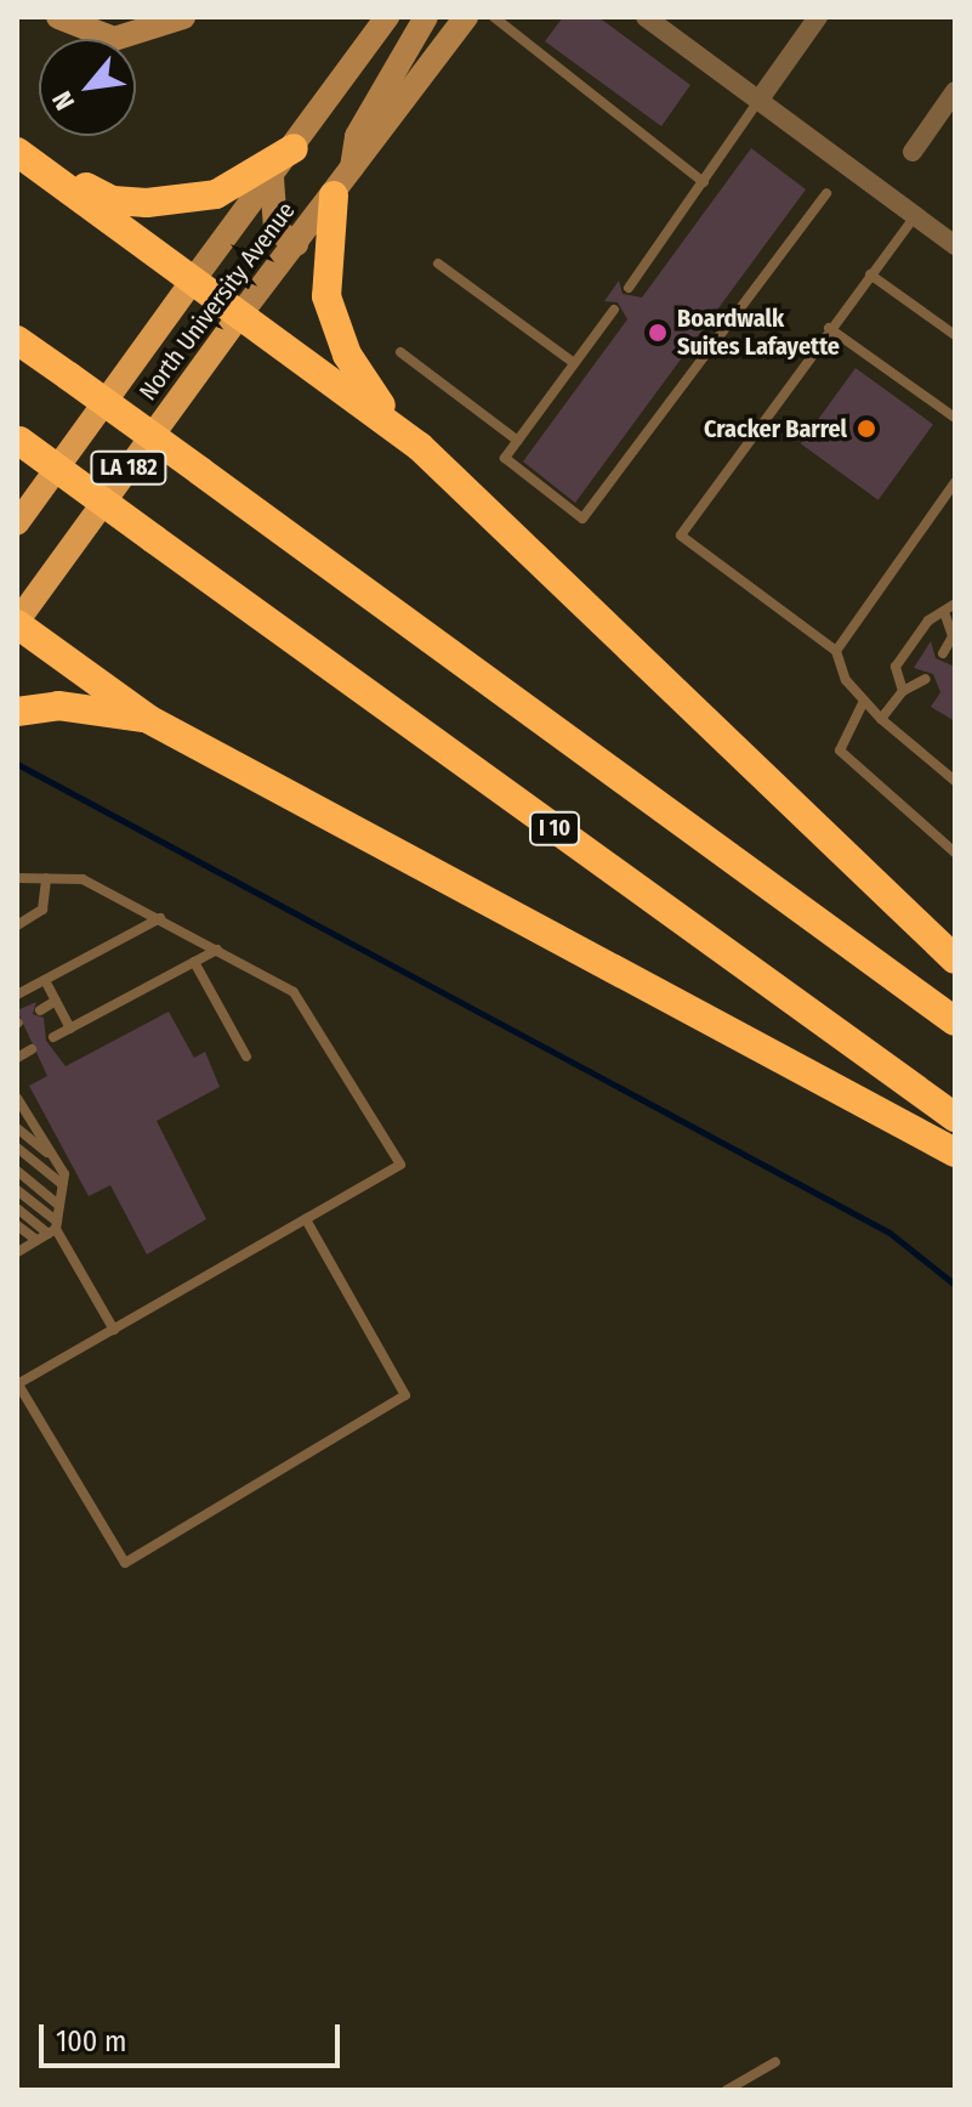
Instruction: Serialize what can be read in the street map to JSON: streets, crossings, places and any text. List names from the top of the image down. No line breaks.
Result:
{"streets":{"highway":["I 10"],"main road":["North University Avenue","LA 182"]},"places":["Boardwalk Suites Lafayette","Cracker Barrel"],"scale_bar":"100 m","north":"bottom left"}
